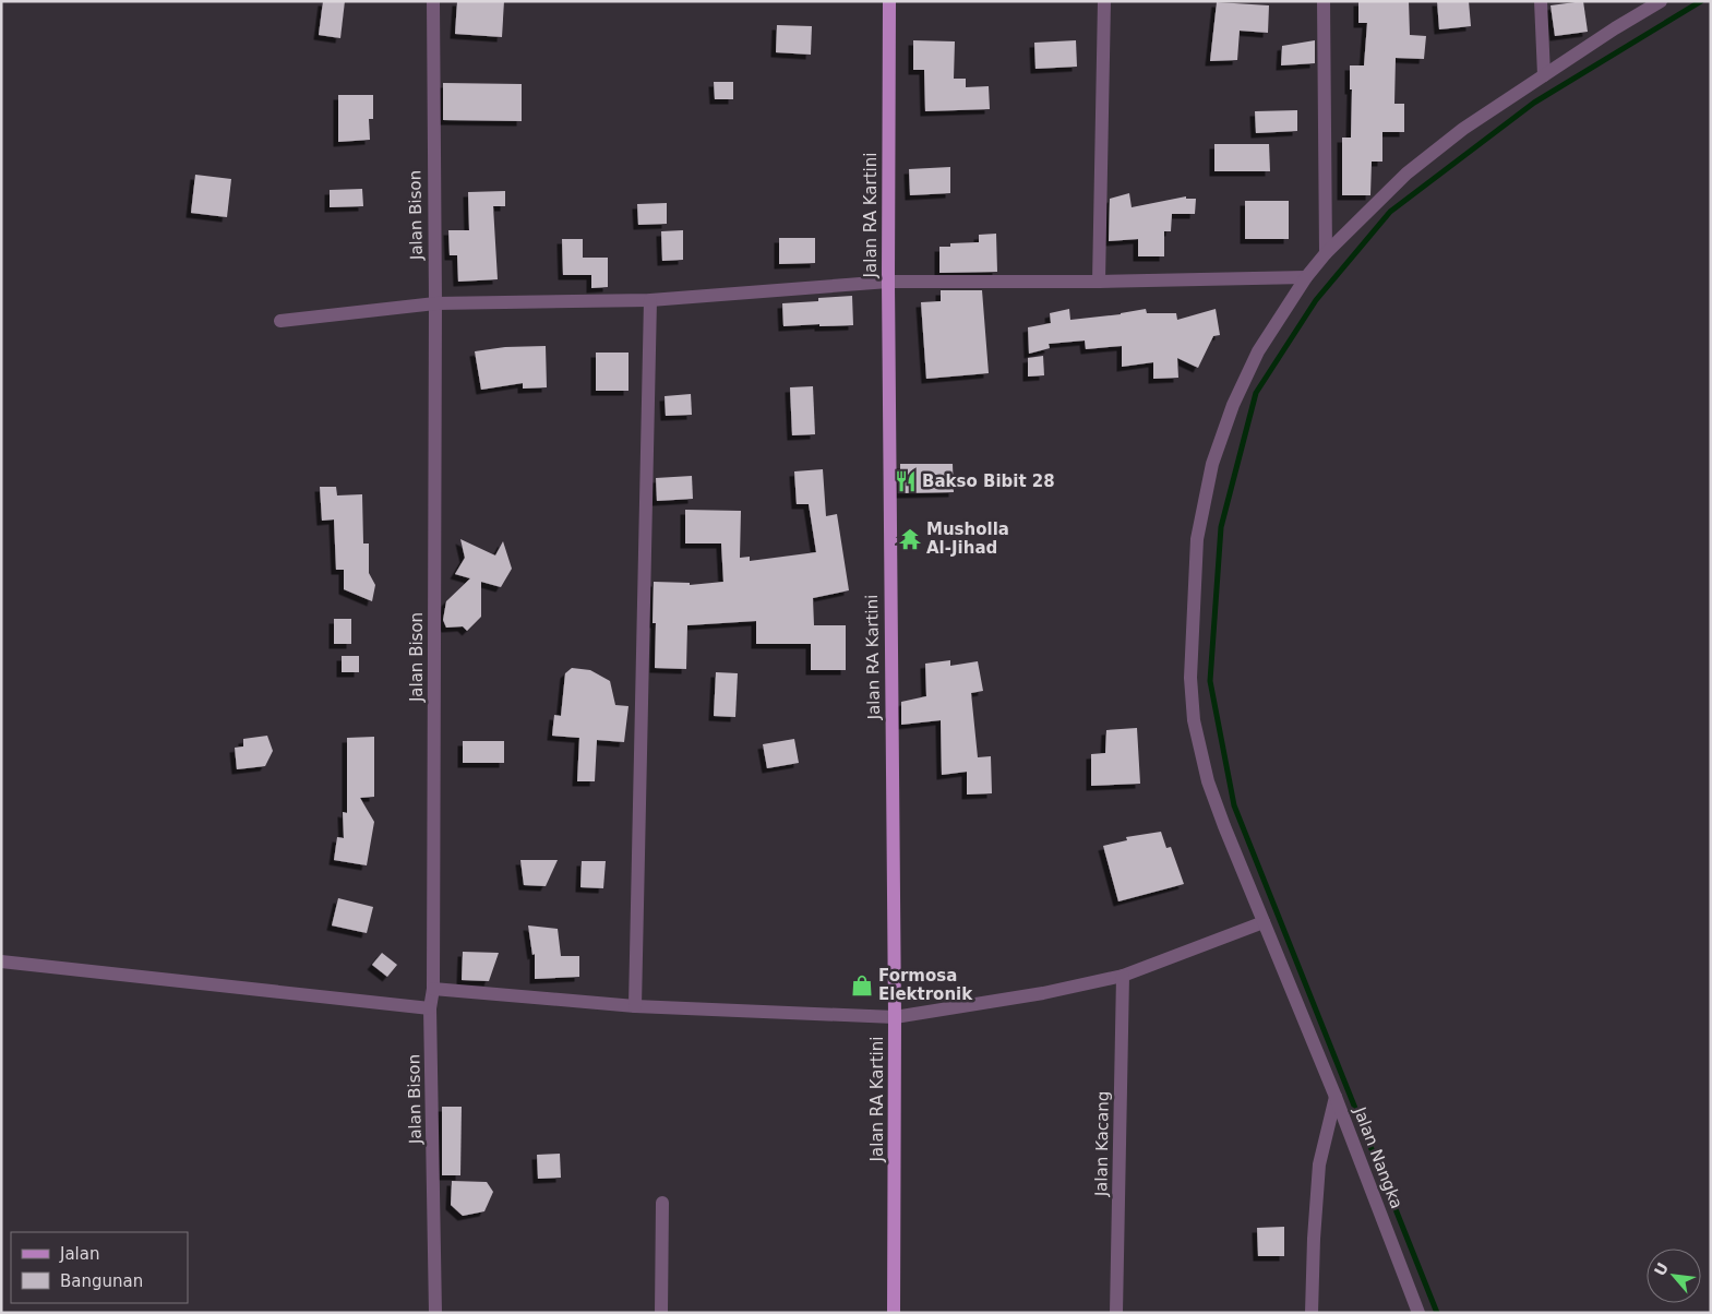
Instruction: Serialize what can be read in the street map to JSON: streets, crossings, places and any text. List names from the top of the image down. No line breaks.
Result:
{"streets":{"main road":["Jalan RA Kartini"],"street":["Jalan Bison","Jalan Kacang","Jalan Nangka"]},"places":{"restaurant":["Bakso Bibit 28"],"temple":["Musholla Al-Jihad"],"shop":["Formosa Elektronik"]},"legend":["Jalan","Bangunan"],"north":"top left"}
